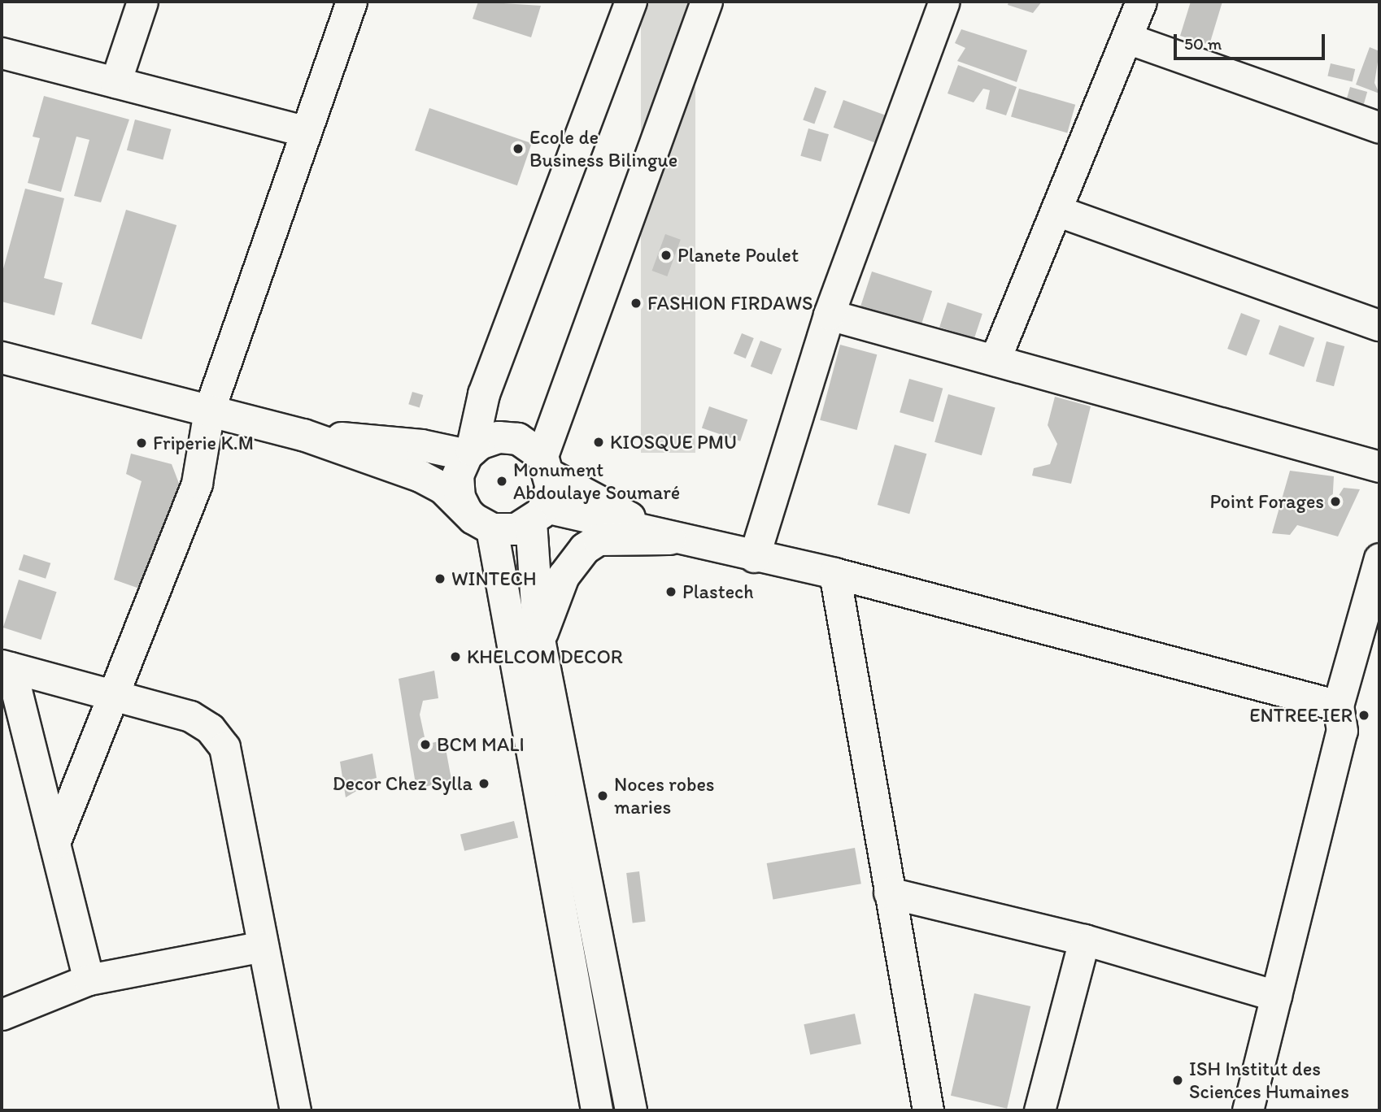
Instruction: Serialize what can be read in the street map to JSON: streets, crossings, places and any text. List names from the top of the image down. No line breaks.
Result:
{"places":["Ecole de Business Bilingue","Planete Poulet","FASHION FIRDAWS","KIOSQUE PMU","Friperie K.M","Monument Abdoulaye Soumaré","Point Forages","WINTECH","Plastech","KHELCOM DECOR","ENTREE IER","BCM MALI","Decor Chez Sylla","Noces robes maries","ISH Institut des Sciences Humaines"],"scale_bar":"50 m"}
